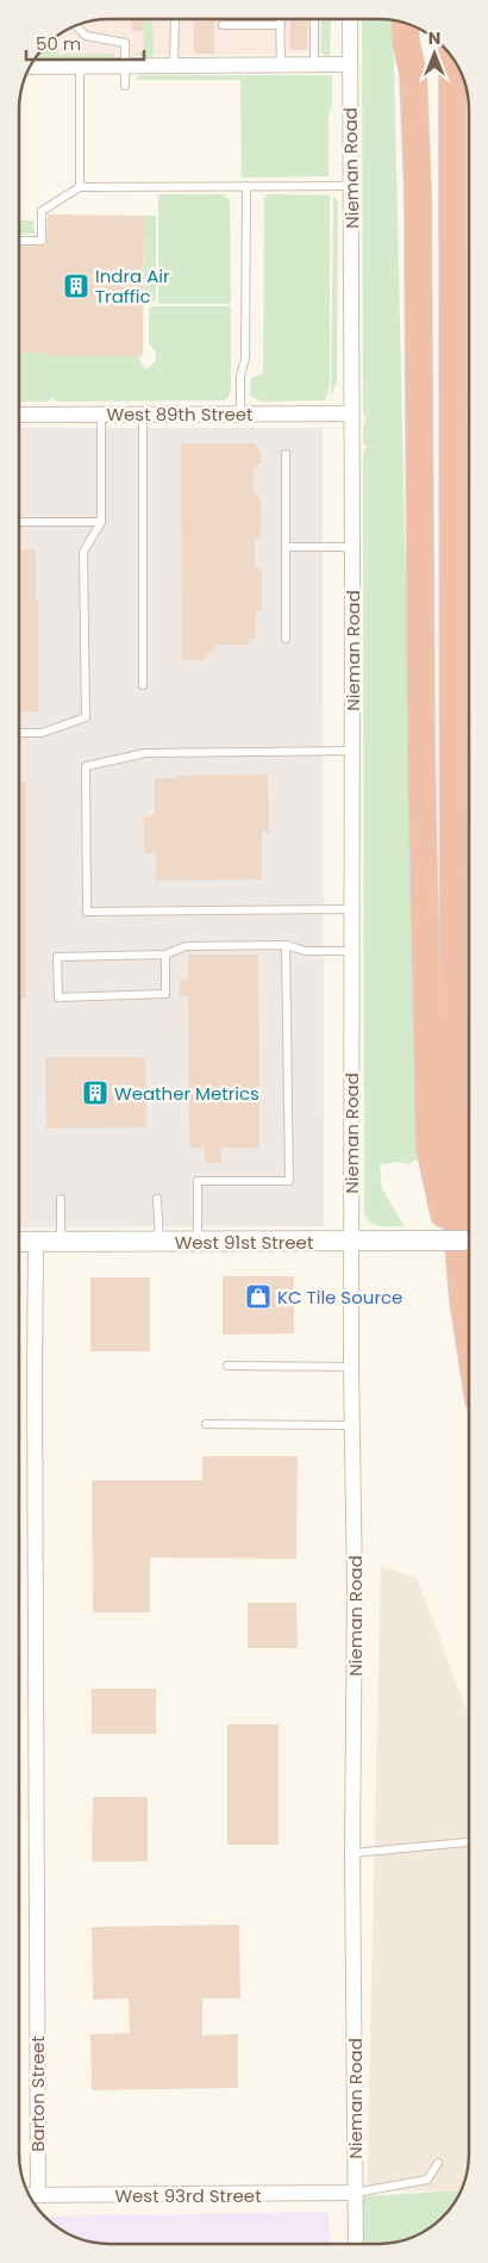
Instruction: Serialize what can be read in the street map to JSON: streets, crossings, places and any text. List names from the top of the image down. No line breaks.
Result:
{"streets":{"street":["Nieman Road","West 89th Street","West 91st Street","Barton Street","West 93rd Street"]},"crossings":[["Nieman Road","West 89th Street"],["Nieman Road","West 91st Street"],["Nieman Road","West 93rd Street"],["West 91st Street","Barton Street"],["Barton Street","West 93rd Street"]],"places":{"building":["Indra Air Traffic","Weather Metrics"],"shop":["KC Tile Source"]},"scale_bar":"50 m","north":"top"}
